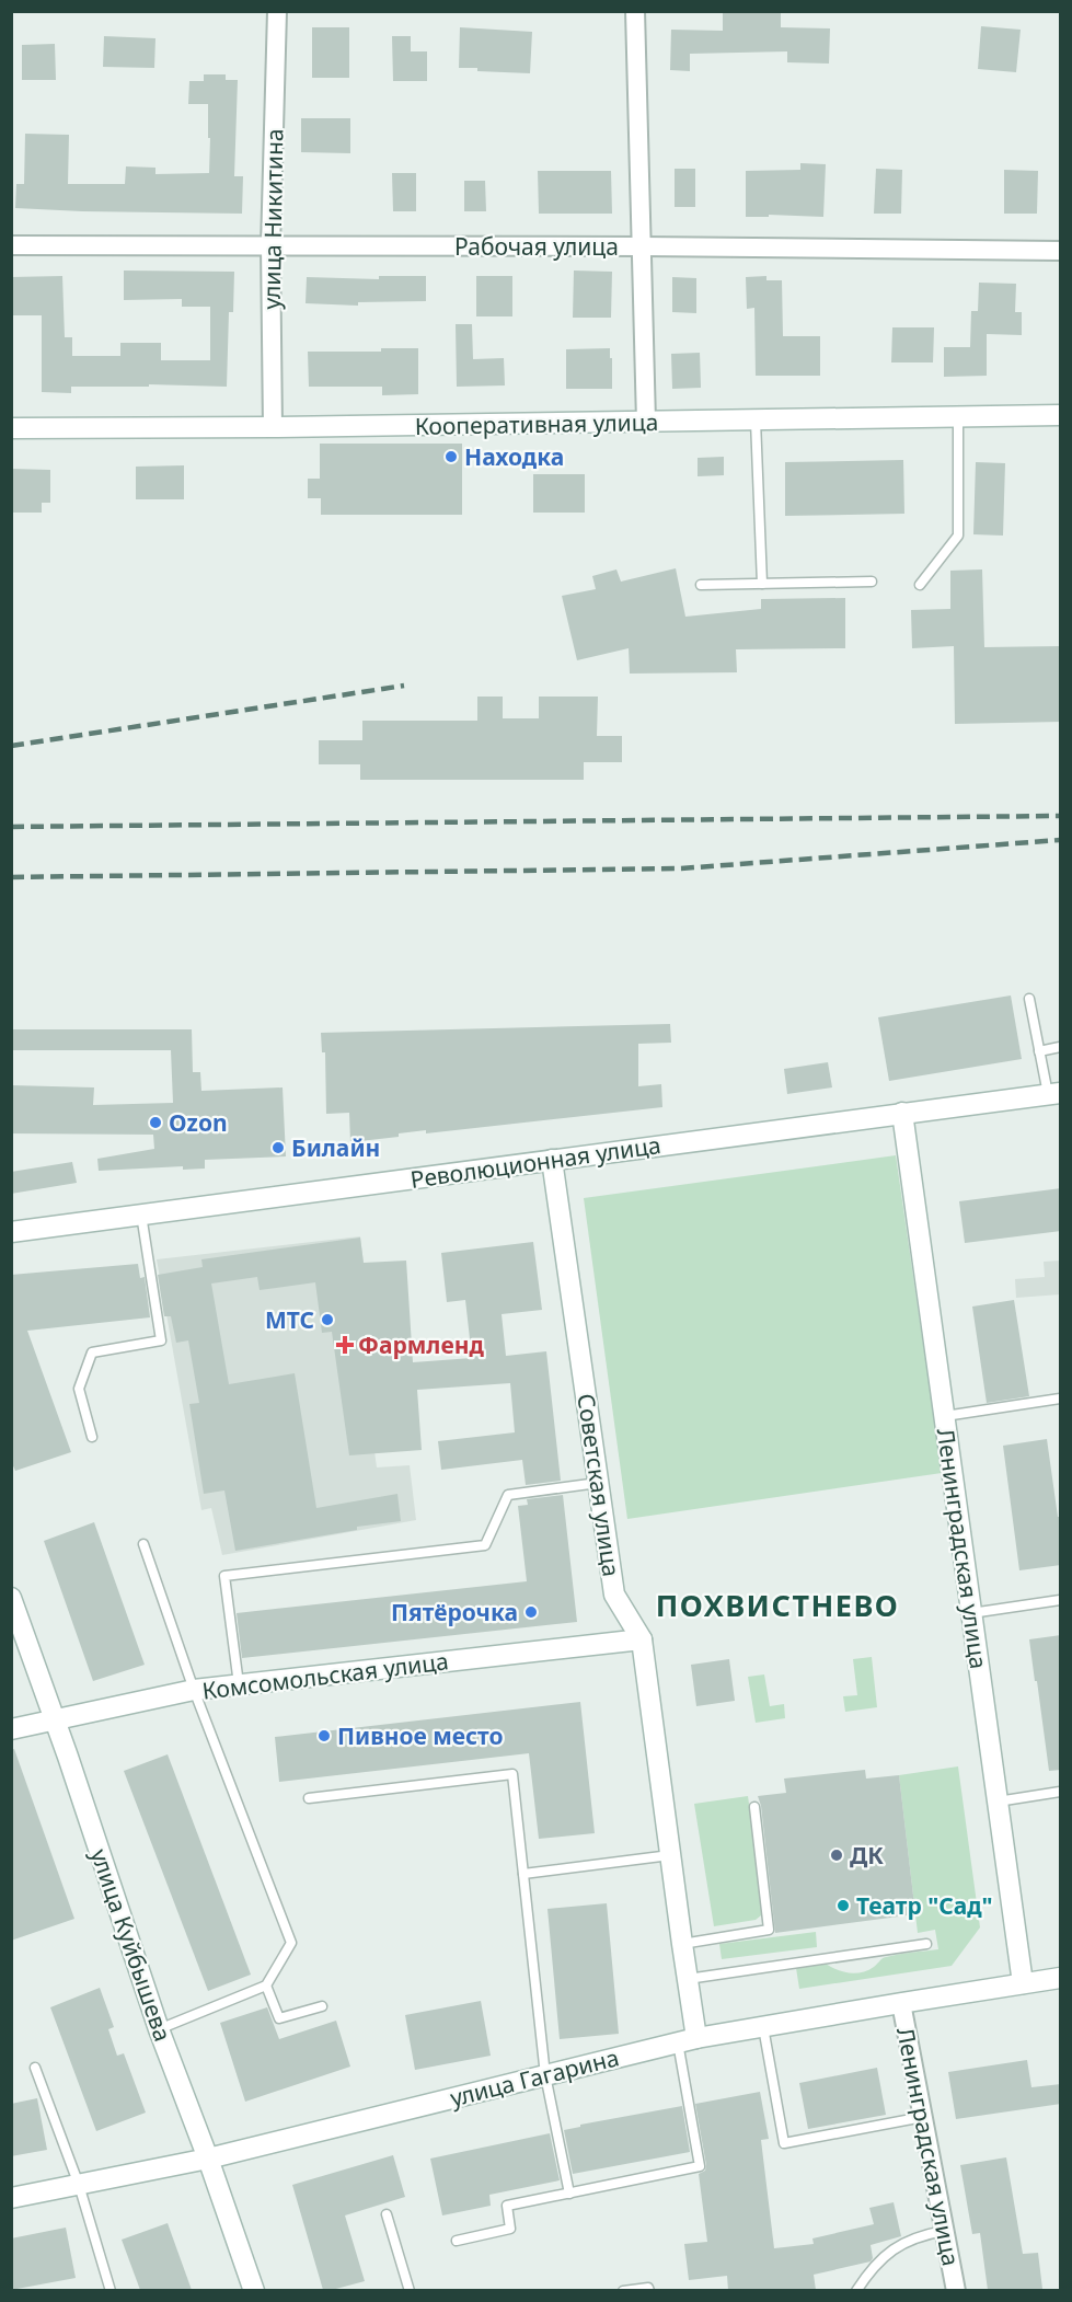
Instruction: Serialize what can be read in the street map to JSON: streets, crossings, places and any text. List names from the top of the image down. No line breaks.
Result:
{"streets":{"street":["улица Никитина","Рабочая улица","Кооперативная улица","Революционная улица","Советская улица","Ленинградская улица","Комсомольская улица","улица Куйбышева","улица Гагарина"]},"crossings":[["улица Никитина","Рабочая улица"],["улица Никитина","Кооперативная улица"],["Революционная улица","Советская улица"],["Революционная улица","Ленинградская улица"],["Советская улица","Комсомольская улица"],["Советская улица","улица Гагарина"],["Ленинградская улица","улица Гагарина"],["Комсомольская улица","улица Куйбышева"],["улица Куйбышева","улица Гагарина"]],"districts":["ПОХВИСТНЕВО"],"places":{"other":["Находка","Ozon","Билайн","МТС","Пятёрочка","Пивное место","ДК","Театр \"Сад\""],"health":["Фармленд"]}}
